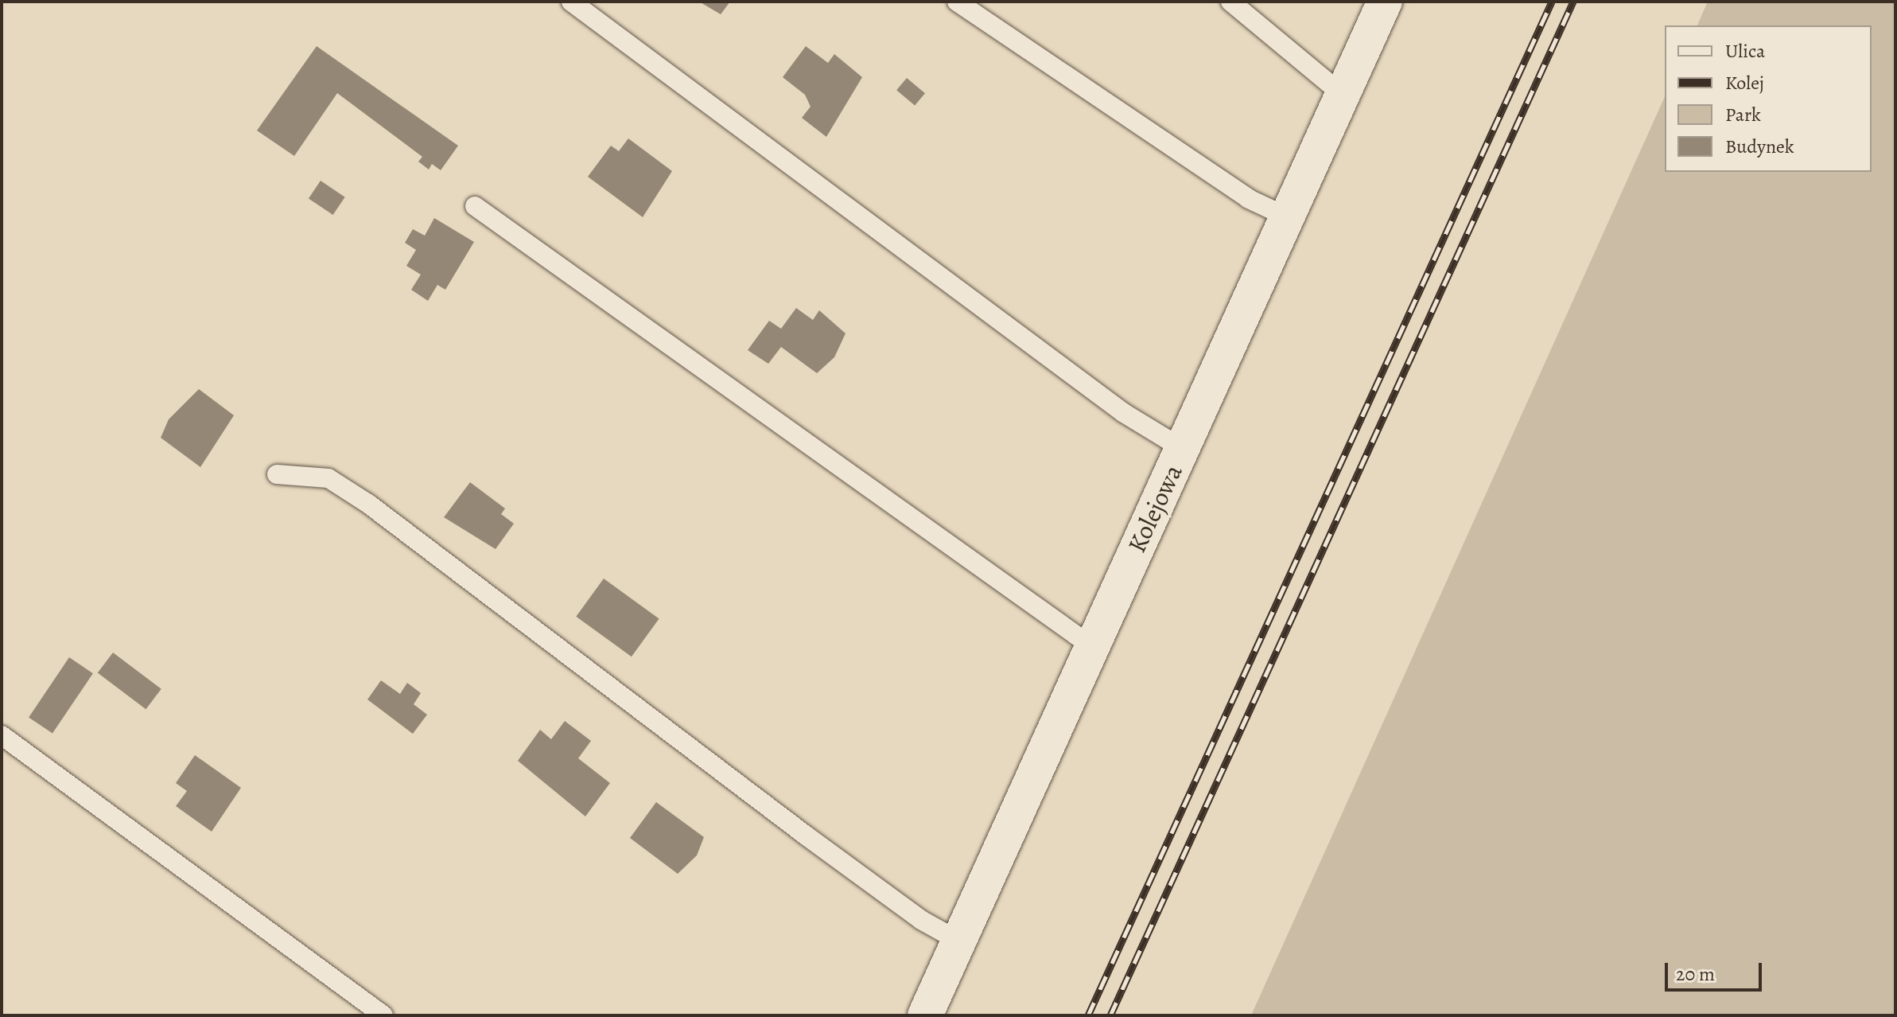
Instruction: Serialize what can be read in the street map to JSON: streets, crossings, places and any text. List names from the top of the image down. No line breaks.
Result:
{"streets":{"street":["Kolejowa"]},"legend":["Ulica","Kolej","Park","Budynek"],"scale_bar":"20 m"}
